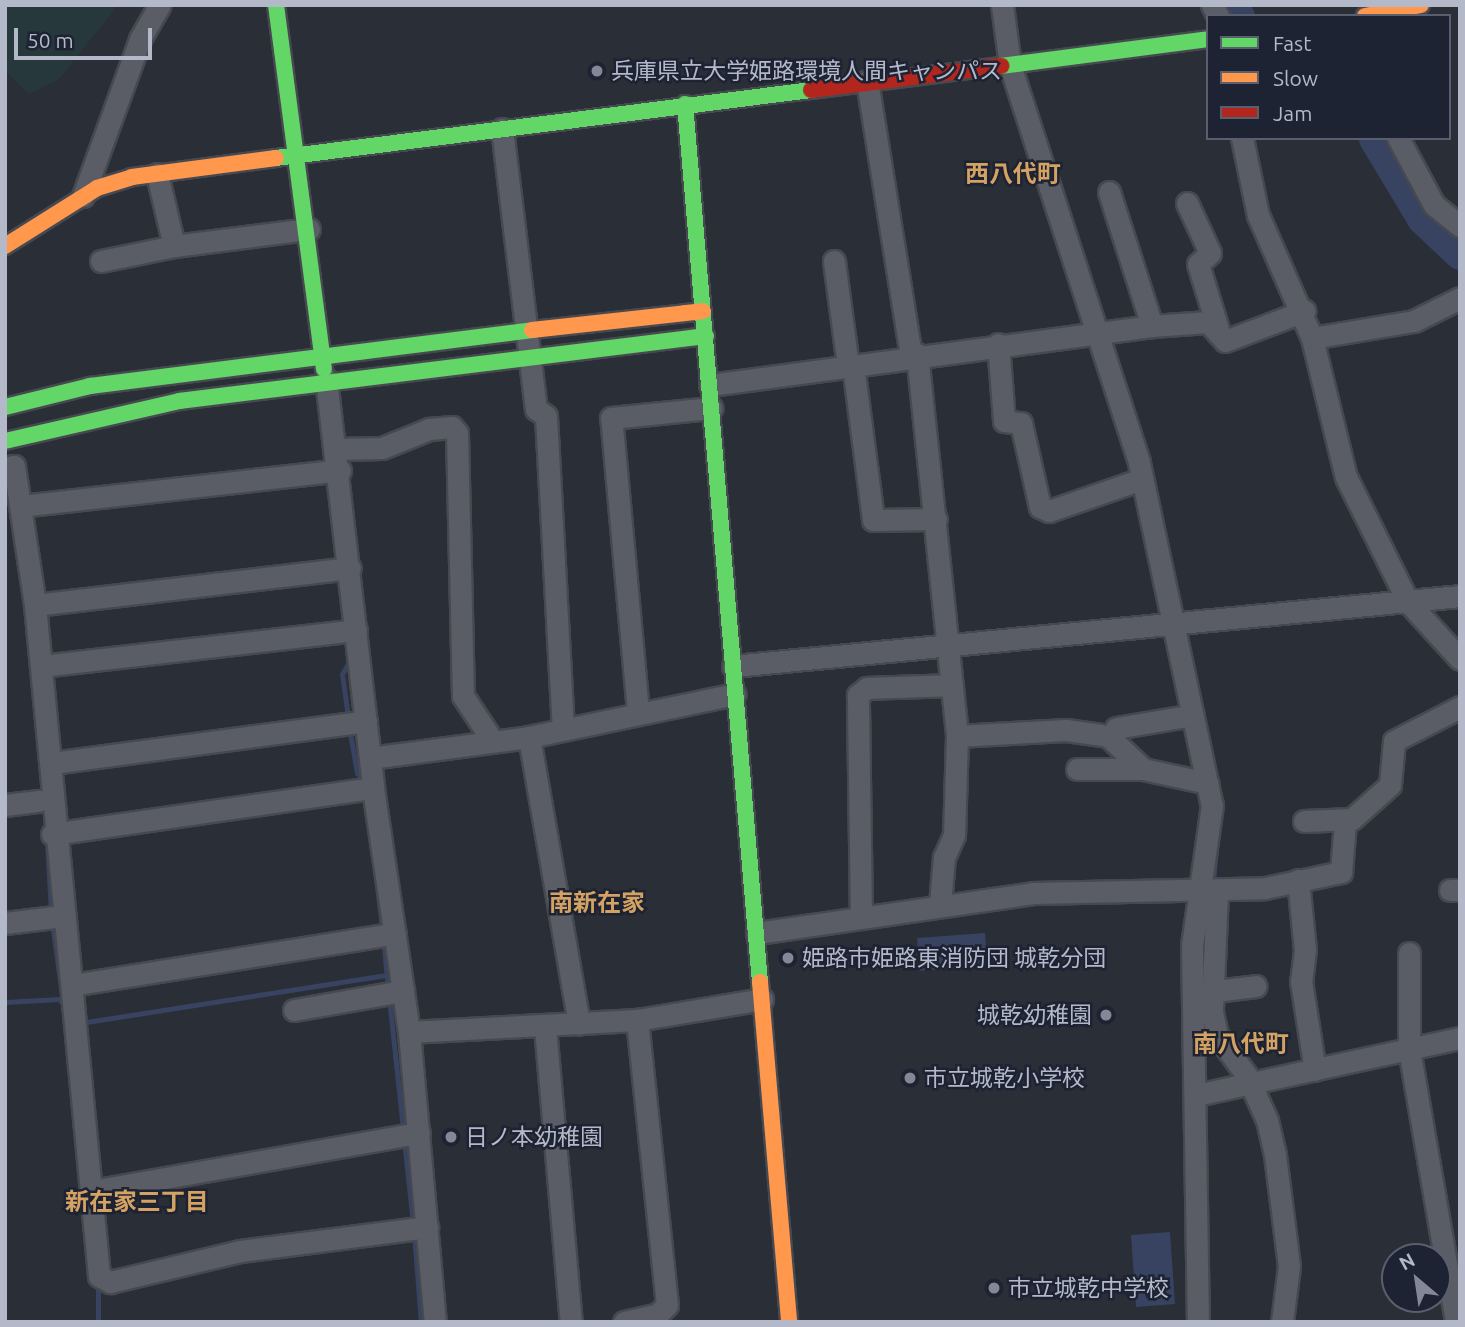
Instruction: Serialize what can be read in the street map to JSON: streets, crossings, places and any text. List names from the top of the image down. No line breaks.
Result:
{"districts":["西八代町","南新在家","南八代町","新在家三丁目"],"places":["兵庫県立大学姫路環境人間キャンパス","姫路市姫路東消防団 城乾分団","城乾幼稚園","市立城乾小学校","日ノ本幼稚園","市立城乾中学校"],"legend":["Fast","Slow","Jam"],"scale_bar":"50 m","north":"top left"}
